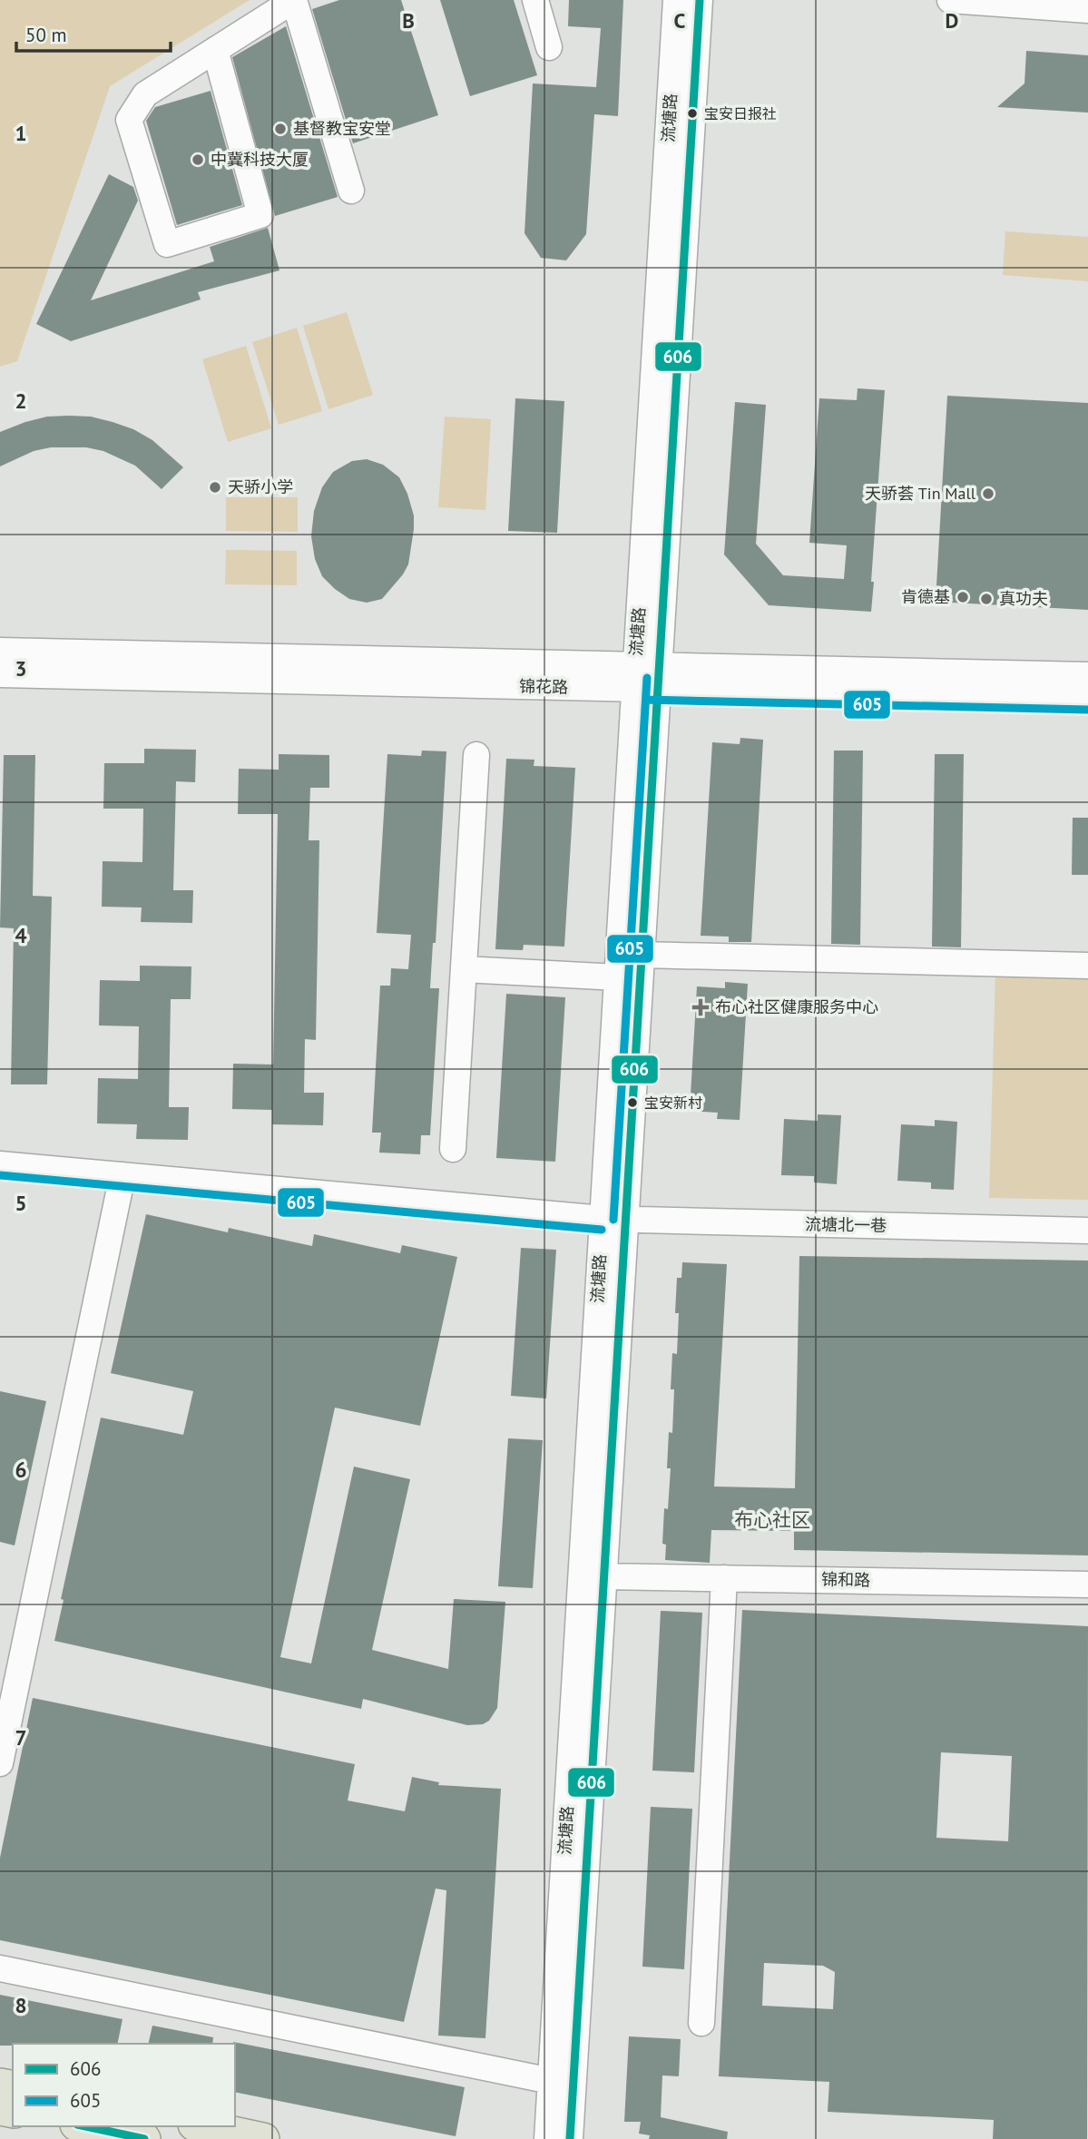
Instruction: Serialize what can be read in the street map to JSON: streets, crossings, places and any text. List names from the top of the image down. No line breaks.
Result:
{"streets":{"street":["流塘路","锦花路","流塘北一巷","锦和路"]},"crossings":[["流塘路","锦花路"],["流塘路","流塘北一巷"],["流塘路","锦和路"]],"districts":["布心社区"],"places":{"other":["宝安日报社","基督教宝安堂","中冀科技大厦","天骄小学","天骄荟 Tin Mall","肯德基","真功夫","宝安新村"],"health":["布心社区健康服务中心"]},"lines":["transit line 606","transit line 605"],"legend":["606","605"],"scale_bar":"50 m","grid":{"columns":["B","C","D"],"rows":["1","2","3","4","5","6","7","8"]}}
